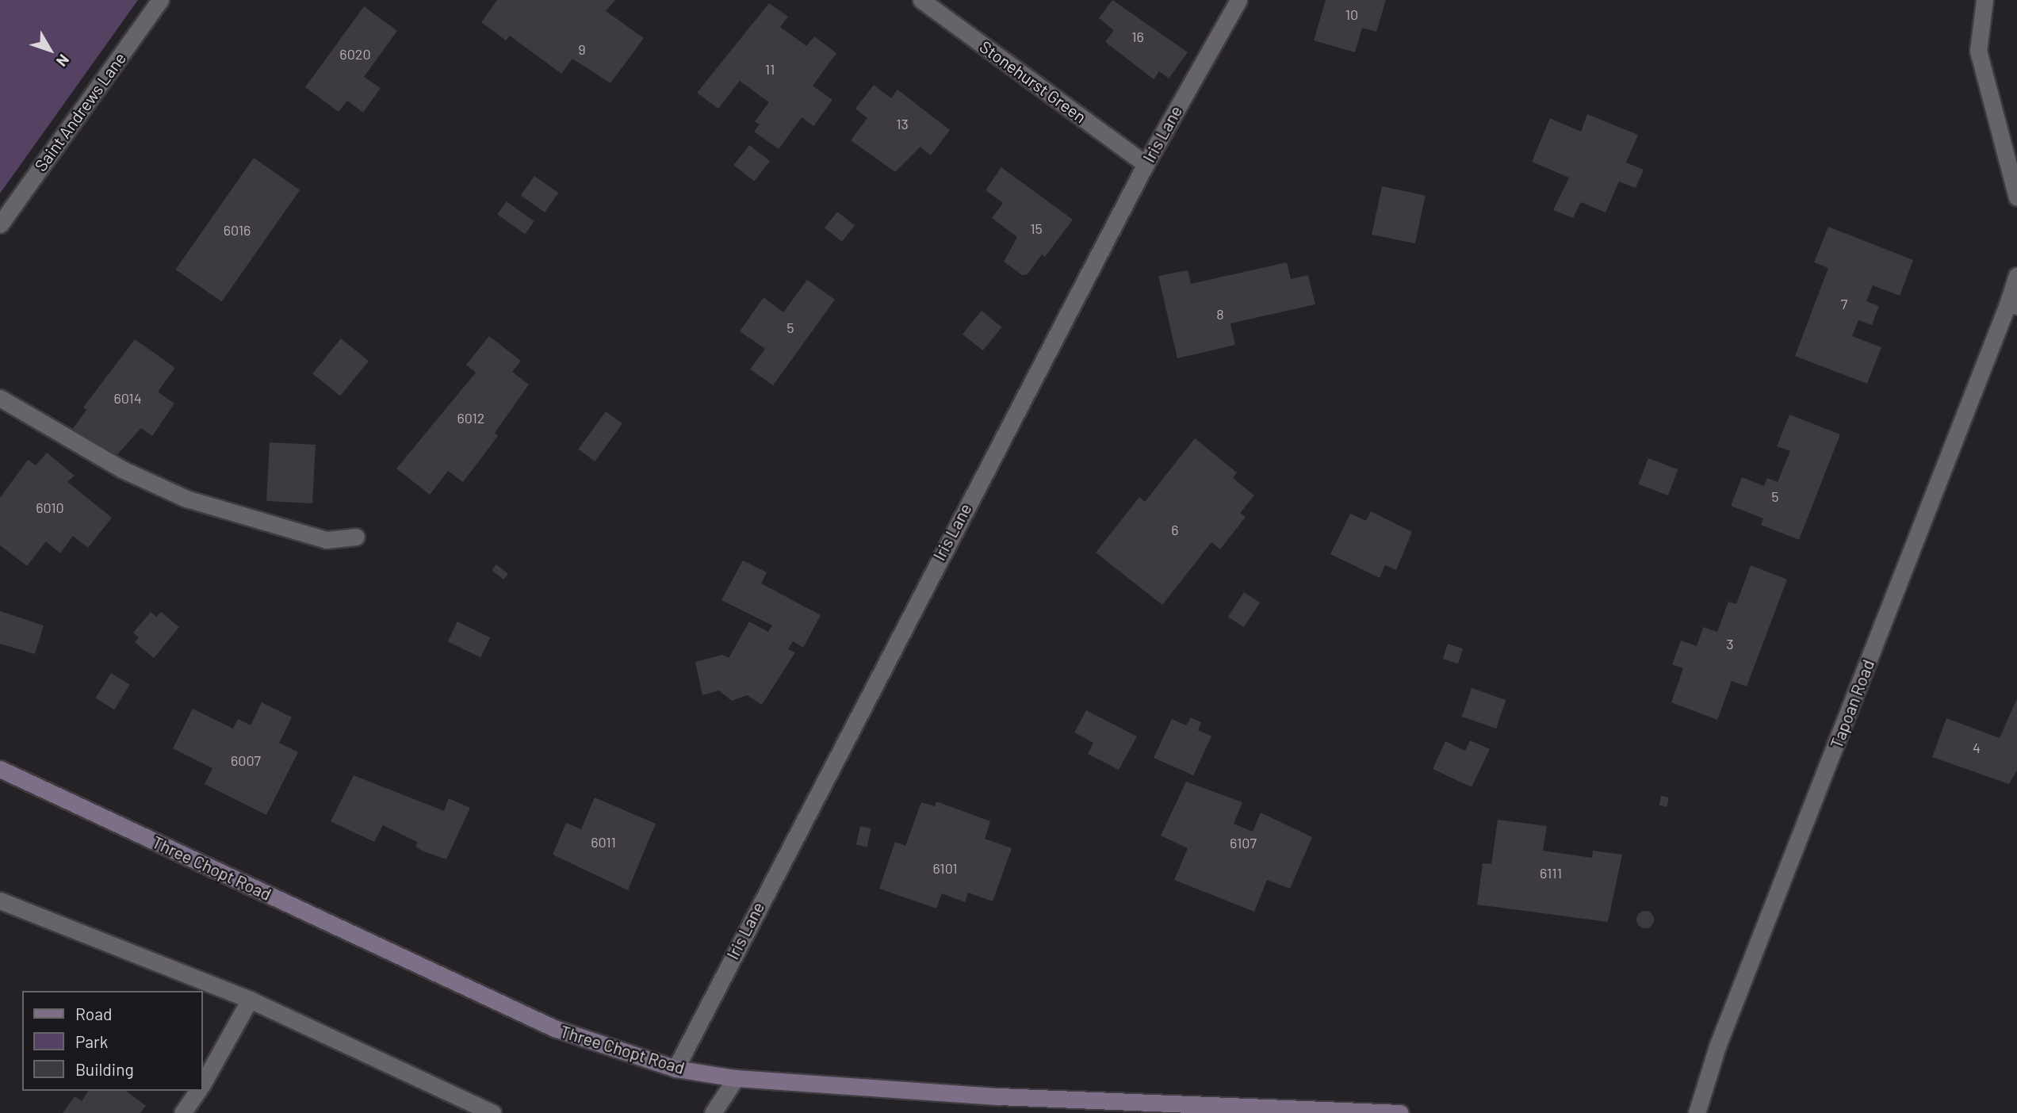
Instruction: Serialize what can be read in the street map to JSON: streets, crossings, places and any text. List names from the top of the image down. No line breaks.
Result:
{"streets":{"main road":["Three Chopt Road"],"street":["Stonehurst Green","Saint Andrews Lane","Iris Lane","Tapoan Road"]},"crossings":[["Stonehurst Green","Iris Lane"],["Iris Lane","Three Chopt Road"]],"house_numbers":["10","16","9","6020","11","13","15","6016","7","8","5","6014","6012","5","6010","6","3","4","6007","6011","6107","6101","6111"],"legend":["Road","Park","Building"],"north":"bottom right"}
